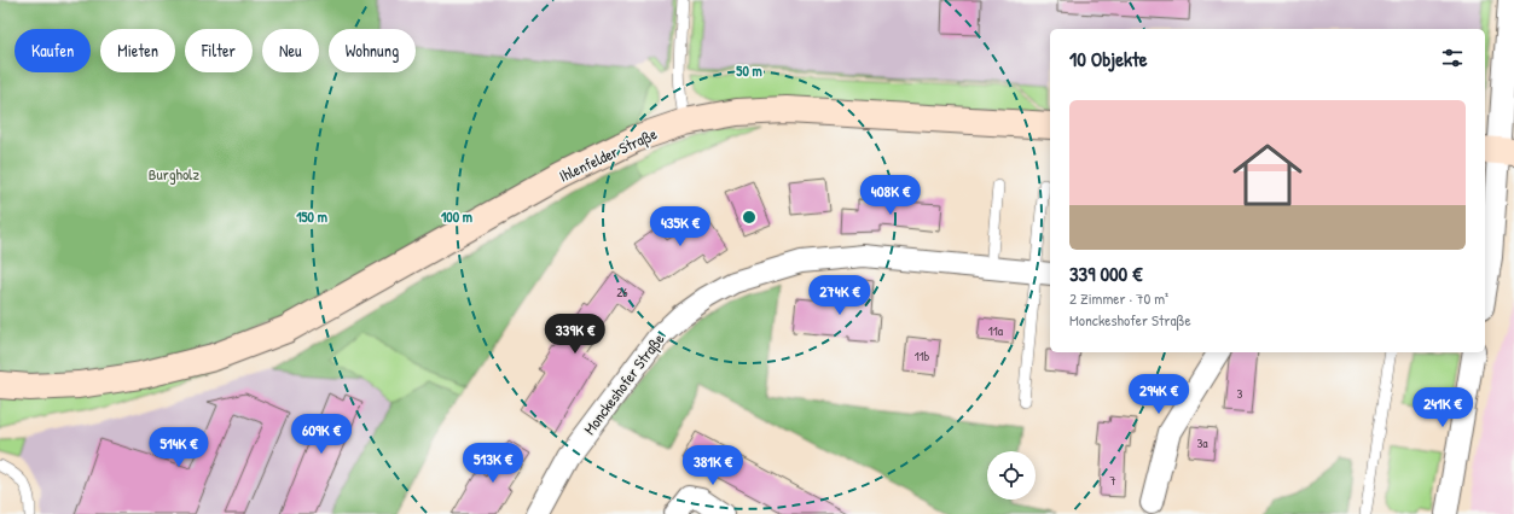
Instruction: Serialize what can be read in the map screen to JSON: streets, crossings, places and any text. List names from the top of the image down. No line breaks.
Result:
{"streets":{"main road":["Ihlenfelder Straße"],"street":["Monckeshofer Straße"]},"parks":["Burgholz"],"house_numbers":["26","11a","11b","3","3a","7"],"page":{"chip":["Kaufen","Mieten","Filter","Neu","Wohnung"],"heading":"10 Objekte","list":[{"name":"339 000 €","note":"2 Zimmer · 70 m² · Monckeshofer Straße"}],"price":["408K €","435K €","274K €","339K €","294K €","241K €","609K €","514K €","513K €","381K €"]},"rings":["50 m","100 m","150 m"]}
